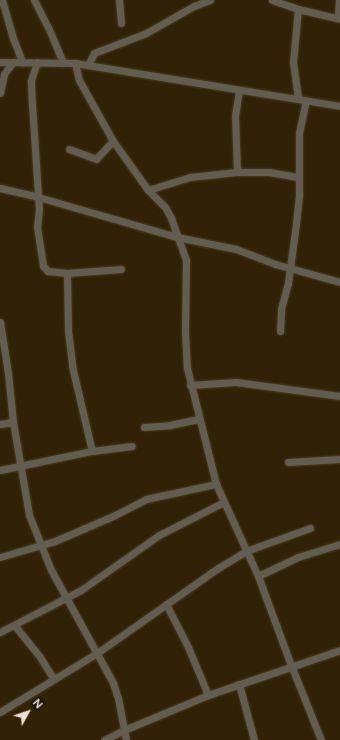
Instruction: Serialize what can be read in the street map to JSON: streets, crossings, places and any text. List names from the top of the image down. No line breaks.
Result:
{"north":"top right"}
